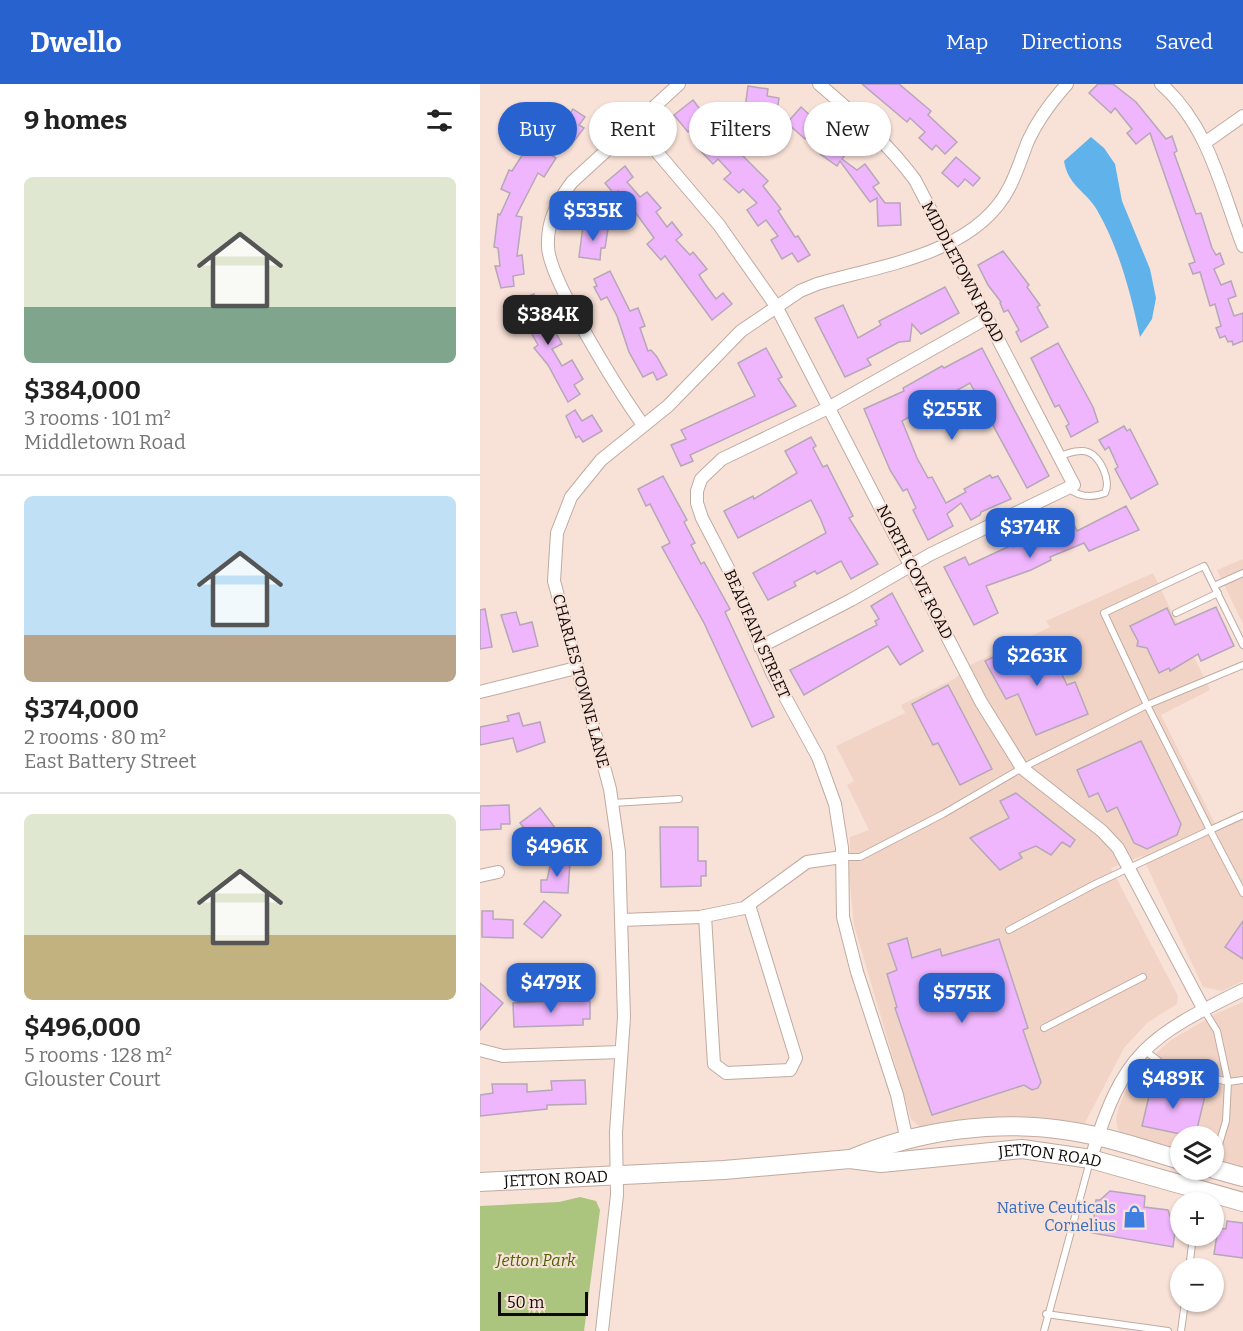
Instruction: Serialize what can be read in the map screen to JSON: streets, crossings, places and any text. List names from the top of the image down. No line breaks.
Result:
{"streets":{"street":["MIDDLETOWN ROAD","NORTH COVE ROAD","BEAUFAIN STREET","CHARLES TOWNE LANE","JETTON ROAD"]},"crossings":[["MIDDLETOWN ROAD","BEAUFAIN STREET"],["MIDDLETOWN ROAD","CHARLES TOWNE LANE"],["NORTH COVE ROAD","BEAUFAIN STREET"],["NORTH COVE ROAD","CHARLES TOWNE LANE"],["BEAUFAIN STREET","JETTON ROAD"],["CHARLES TOWNE LANE","JETTON ROAD"]],"parks":["Jetton Park"],"places":{"shop":["Native Ceuticals Cornelius"]},"scale_bar":"50 m","page":{"header":"Dwello","nav":["Map","Directions","Saved"],"heading":"9 homes","chip":["Buy","Rent","Filters","New"],"list":[{"name":"$384,000","note":"3 rooms · 101 m² · Middletown Road"},{"name":"$374,000","note":"2 rooms · 80 m² · East Battery Street"},{"name":"$496,000","note":"5 rooms · 128 m² · Glouster Court"}],"price":["$535K","$384K","$255K","$374K","$263K","$496K","$479K","$575K","$489K"],"map_buttons":["+","−"],"scale":"50 m"}}
